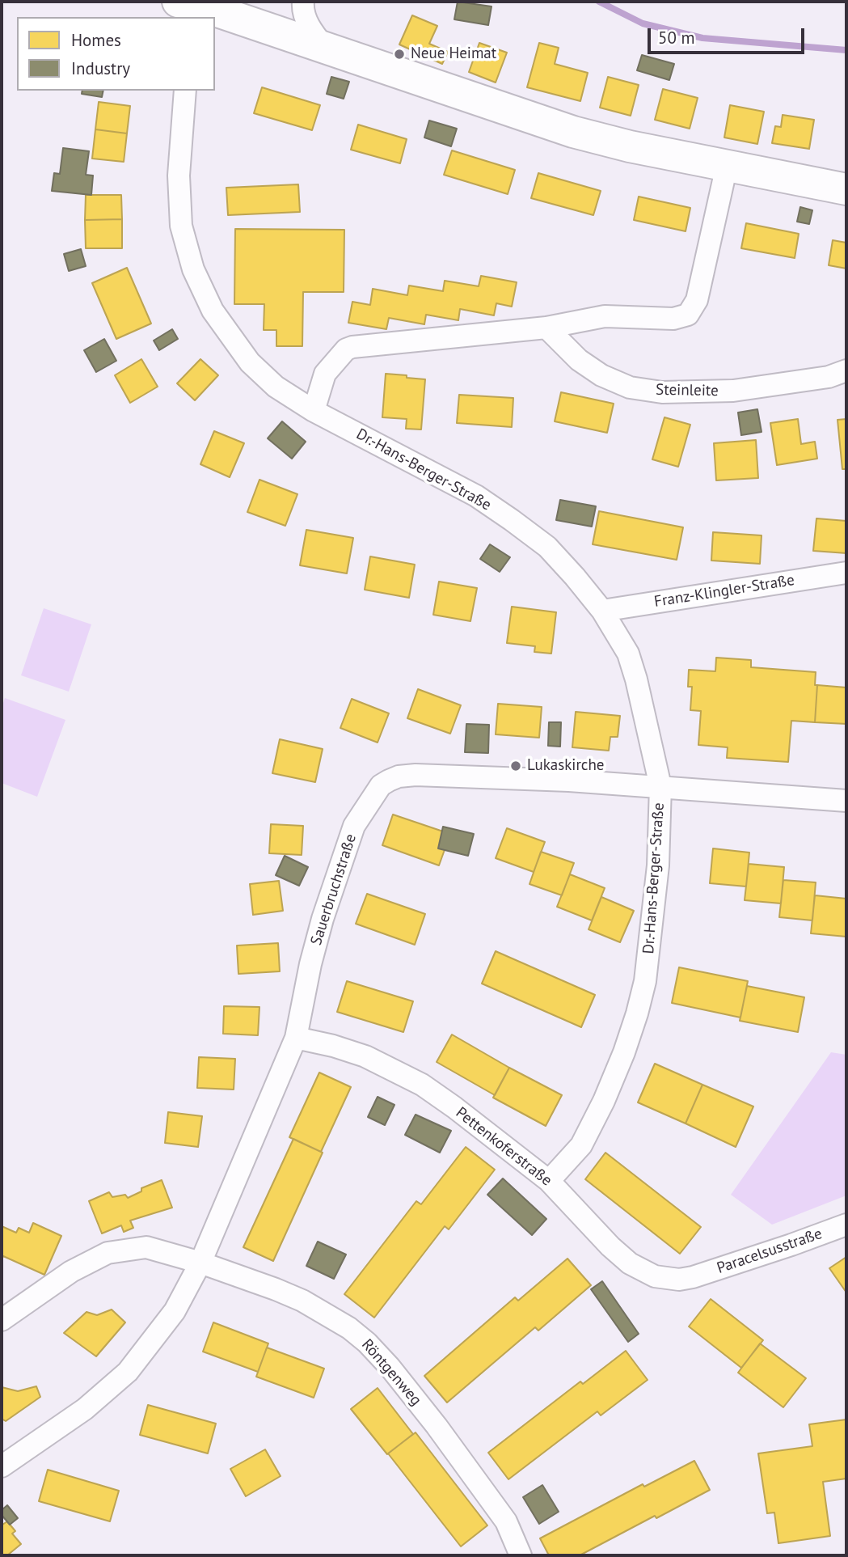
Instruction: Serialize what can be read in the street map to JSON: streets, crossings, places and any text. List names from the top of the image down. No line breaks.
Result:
{"streets":{"street":["Steinleite","Dr.-Hans-Berger-Straße","Franz-Klingler-Straße","Sauerbruchstraße","Pettenkoferstraße","Paracelsusstraße","Röntgenweg"]},"crossings":[["Dr.-Hans-Berger-Straße","Franz-Klingler-Straße"],["Dr.-Hans-Berger-Straße","Sauerbruchstraße"],["Dr.-Hans-Berger-Straße","Pettenkoferstraße"],["Sauerbruchstraße","Pettenkoferstraße"],["Sauerbruchstraße","Röntgenweg"],["Pettenkoferstraße","Paracelsusstraße"]],"places":["Neue Heimat","Lukaskirche"],"legend":["Homes","Industry"],"scale_bar":"50 m"}
